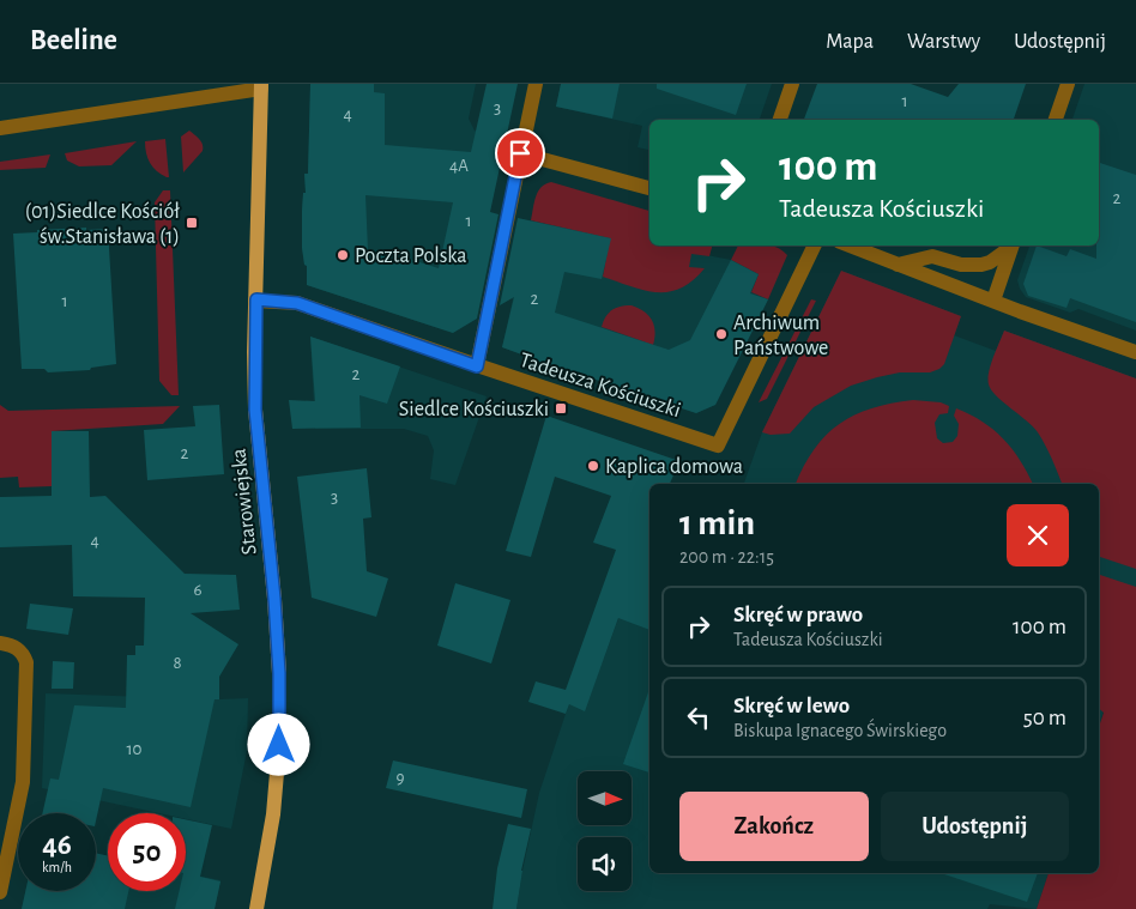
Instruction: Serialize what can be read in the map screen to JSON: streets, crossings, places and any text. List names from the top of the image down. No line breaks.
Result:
{"streets":{"main road":["Starowiejska"],"street":["Tadeusza Kościuszki"]},"crossings":[["Tadeusza Kościuszki","Starowiejska"]],"places":{"transit":["(01)Siedlce Kościół św.Stanisława (1)","Siedlce Kościuszki"],"other":["Poczta Polska","Archiwum Państwowe","Kaplica domowa"]},"house_numbers":["1","3","4","4A","2","1","2","1","2","2","3","4","6","8","10","9"],"north":"right","page":{"header":"Beeline","nav":["Mapa","Warstwy","Udostępnij"],"turn":["100 m","Tadeusza Kościuszki"],"heading":["1 min","200 m · 22:15"],"list":[{"name":"Skręć w prawo","note":"Tadeusza Kościuszki","value":"100 m"},{"name":"Skręć w lewo","note":"Biskupa Ignacego Świrskiego","value":"50 m"}],"buttons":["Zakończ","Udostępnij"],"speed":"46 km/h","limit":"50"}}
